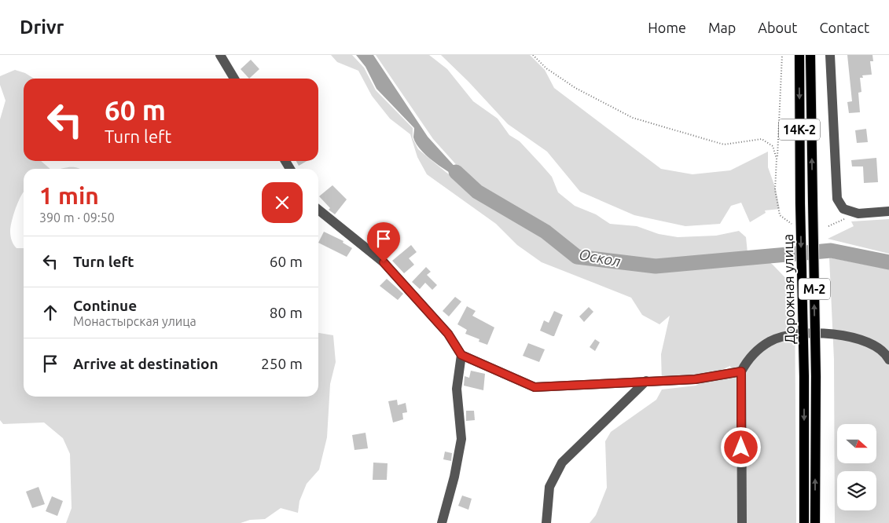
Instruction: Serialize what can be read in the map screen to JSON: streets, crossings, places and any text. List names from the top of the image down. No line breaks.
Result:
{"streets":{"main road":["14К-2","Дорожная улица","М-2"]},"water":["Оскол"],"north":"right","page":{"header":"Drivr","nav":["Home","Map","About","Contact"],"turn":["60 m","Turn left"],"heading":["1 min","390 m · 09:50"],"list":[{"name":"Turn left","value":"60 m"},{"name":"Continue","note":"Монастырская улица","value":"80 m"},{"name":"Arrive at destination","value":"250 m"}]}}
